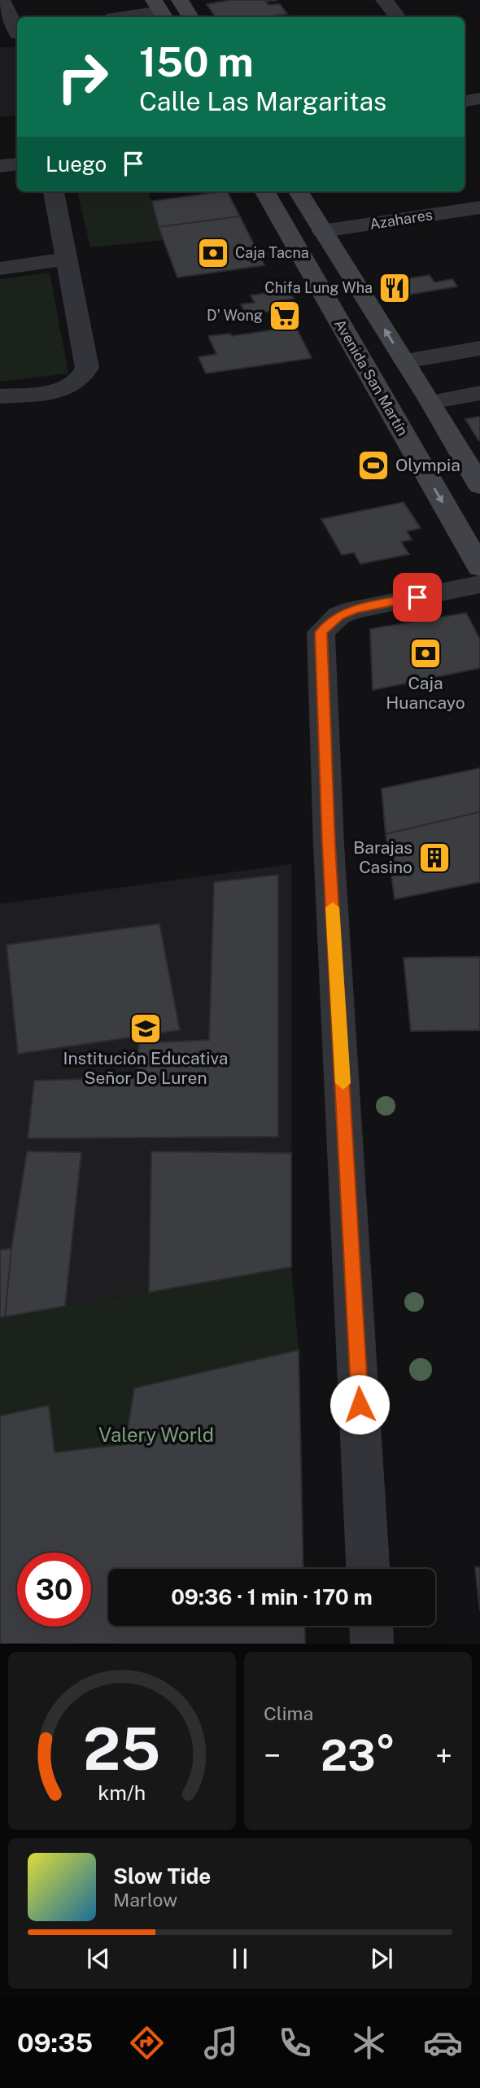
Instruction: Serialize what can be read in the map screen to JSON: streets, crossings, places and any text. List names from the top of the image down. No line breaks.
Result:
{"streets":{"main road":["Avenida San Martín"],"street":["Azahares"]},"parks":["Valery World"],"places":{"bank":["Caja Tacna","Caja Huancayo"],"restaurant":["Chifa Lung Wha"],"supermarket":["D' Wong"],"sports":["Olympia"],"building":["Barajas Casino"],"school or university":["Institución Educativa Señor De Luren"]},"page":{"turn":["150 m","Calle Las Margaritas"],"then":"Luego","limit":"30","trip":"09:36 · 1 min · 170 m","tile":"Clima","heat":["−","23°","+"],"song":["Slow Tide","Marlow"],"tabs":"09:35","gauge":["25","km/h"]}}
